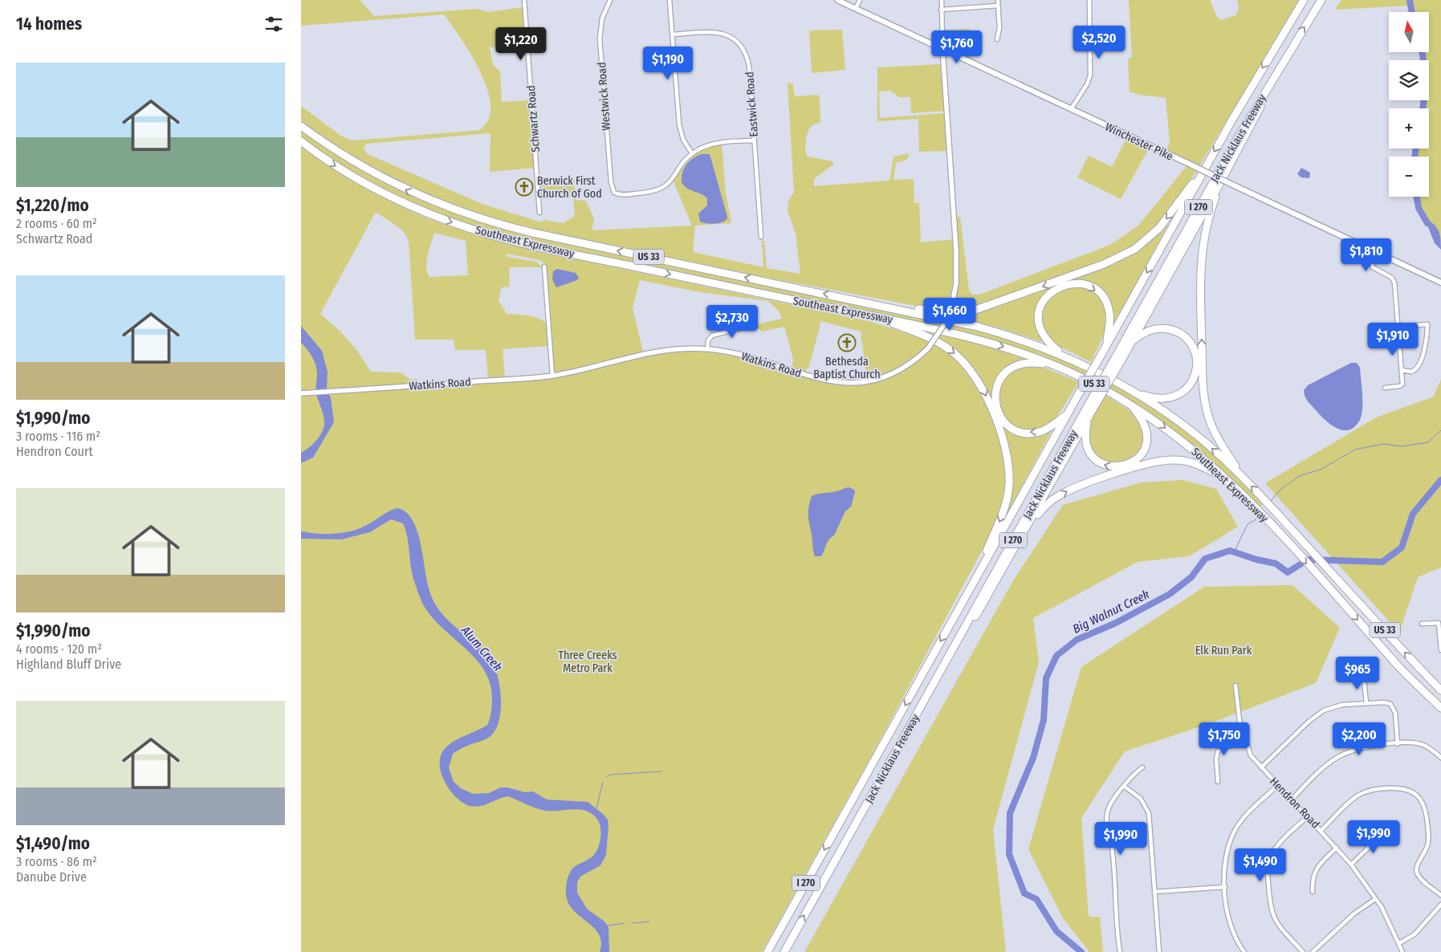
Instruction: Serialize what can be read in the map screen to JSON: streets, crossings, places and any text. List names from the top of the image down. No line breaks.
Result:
{"streets":{"highway":["Jack Nicklaus Freeway","I 270","Southeast Expressway","US 33"],"main road":["Winchester Pike"],"street":["Westwick Road","Eastwick Road","Schwartz Road","Watkins Road","Hendron Road"]},"crossings":[["Winchester Pike","Watkins Road"]],"water":["Big Walnut Creek","Alum Creek"],"parks":["Elk Run Park","Three Creeks Metro Park"],"places":{"church":["Berwick First Church of God","Bethesda Baptist Church"]},"north":"top","page":{"heading":"14 homes","map_buttons":["+","−"],"price":["$2,520","$1,220","$1,760","$1,190","$1,810","$1,660","$2,730","$1,910","$965","$1,750","$2,200","$1,990","$1,990","$1,490"],"list":[{"name":"$1,220/mo","note":"2 rooms · 60 m² · Schwartz Road"},{"name":"$1,990/mo","note":"3 rooms · 116 m² · Hendron Court"},{"name":"$1,990/mo","note":"4 rooms · 120 m² · Highland Bluff Drive"},{"name":"$1,490/mo","note":"3 rooms · 86 m² · Danube Drive"}]}}
